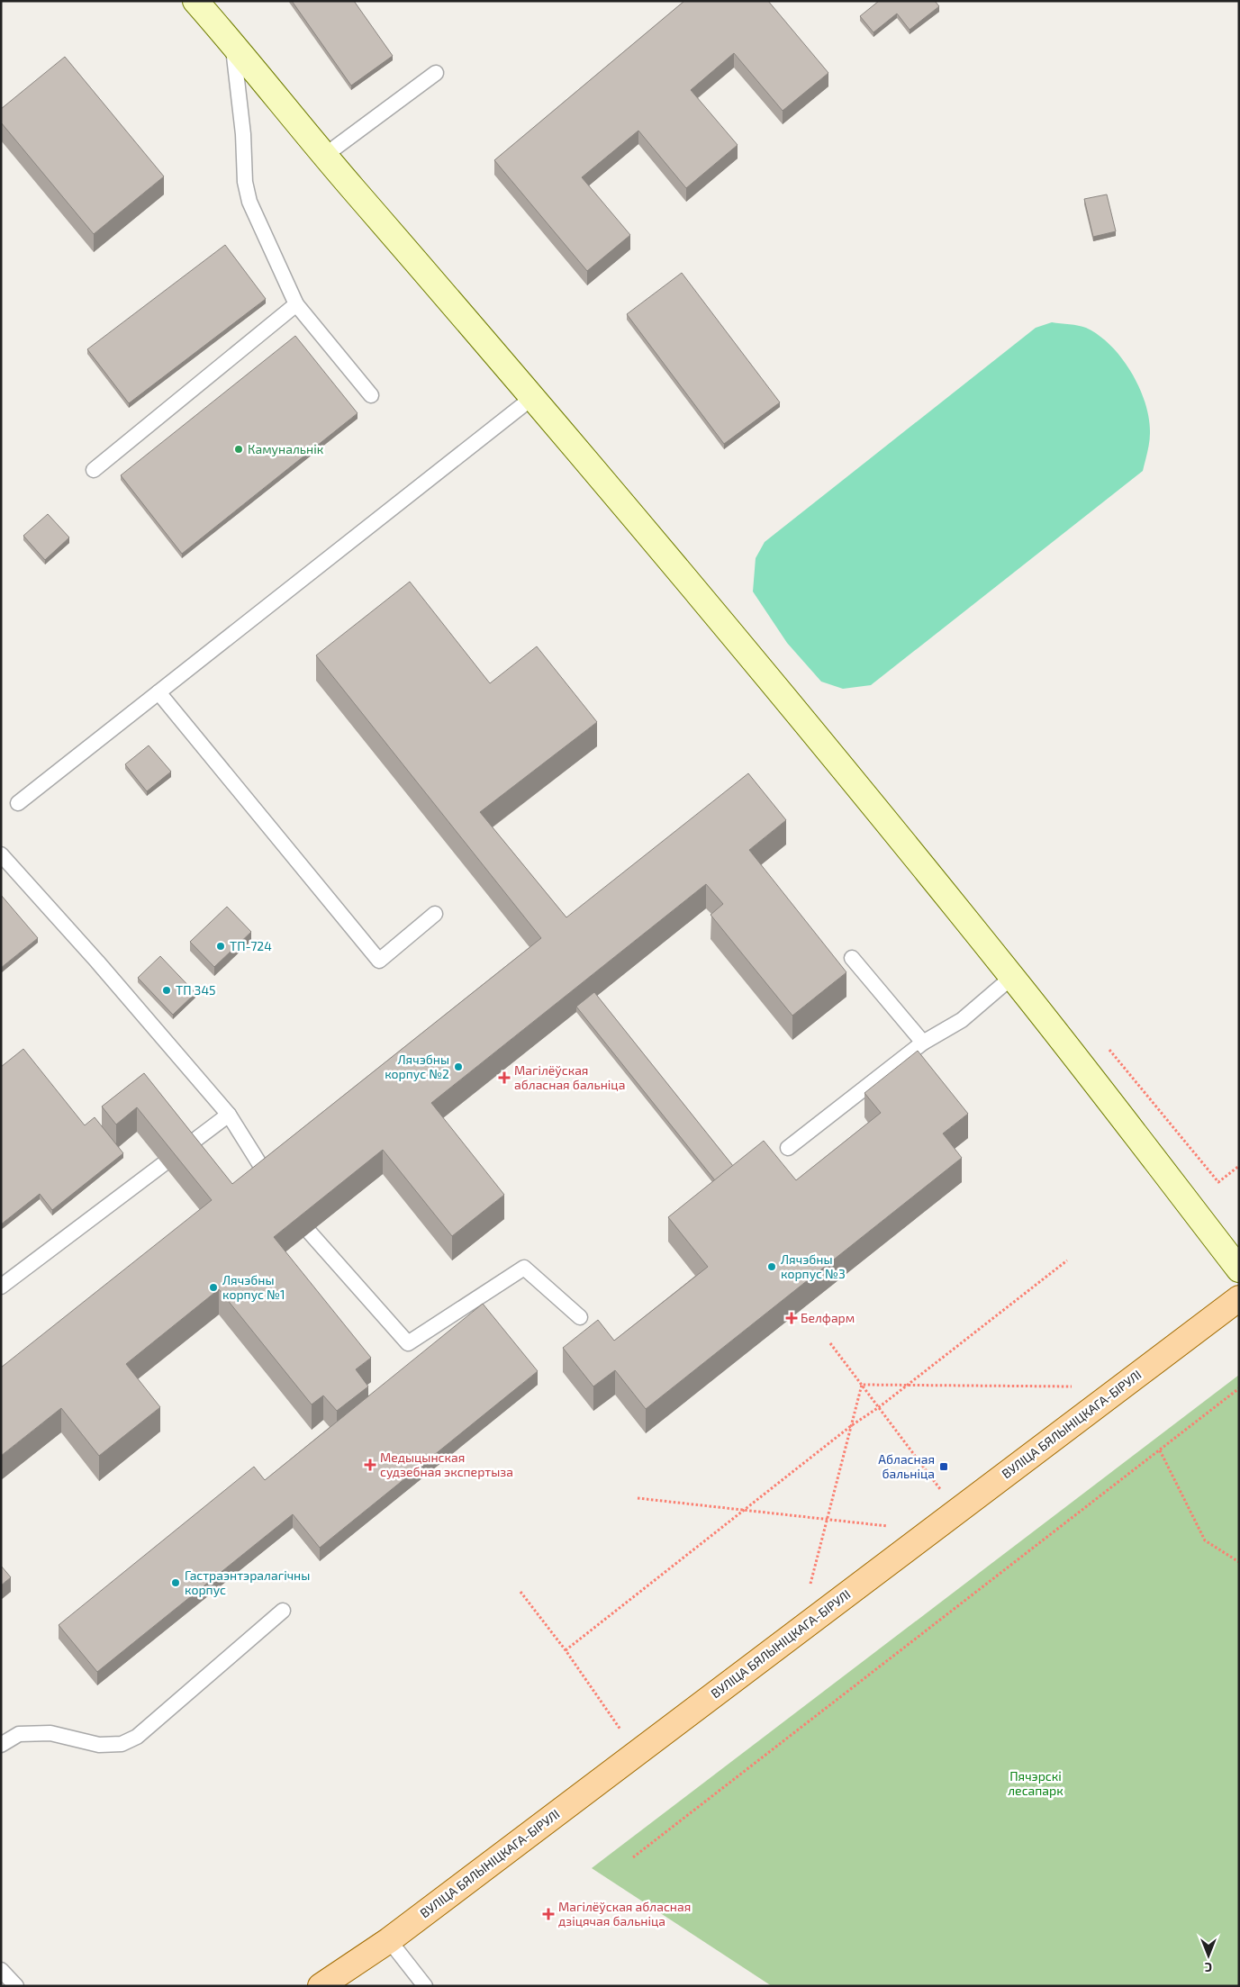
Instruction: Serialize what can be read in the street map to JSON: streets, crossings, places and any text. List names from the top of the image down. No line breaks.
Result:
{"streets":{"main road":["ВУЛІЦА БЯЛЫНІЦКАГА-БІРУЛІ"]},"parks":["Пячэрскі лесапарк"],"places":{"other":["Камунальнік","ТП-724","ТП 345","Лячэбны корпус №2","Лячэбны корпус №3","Лячэбны корпус №1","Гастраэнтэралагічны корпус"],"health":["Магілёўская абласная бальніца","Белфарм","Медыцынская судзебная экспертыза","Магілёўская абласная дзіцячая бальніца"],"transit":["Абласная бальніца"]},"north":"bottom"}
